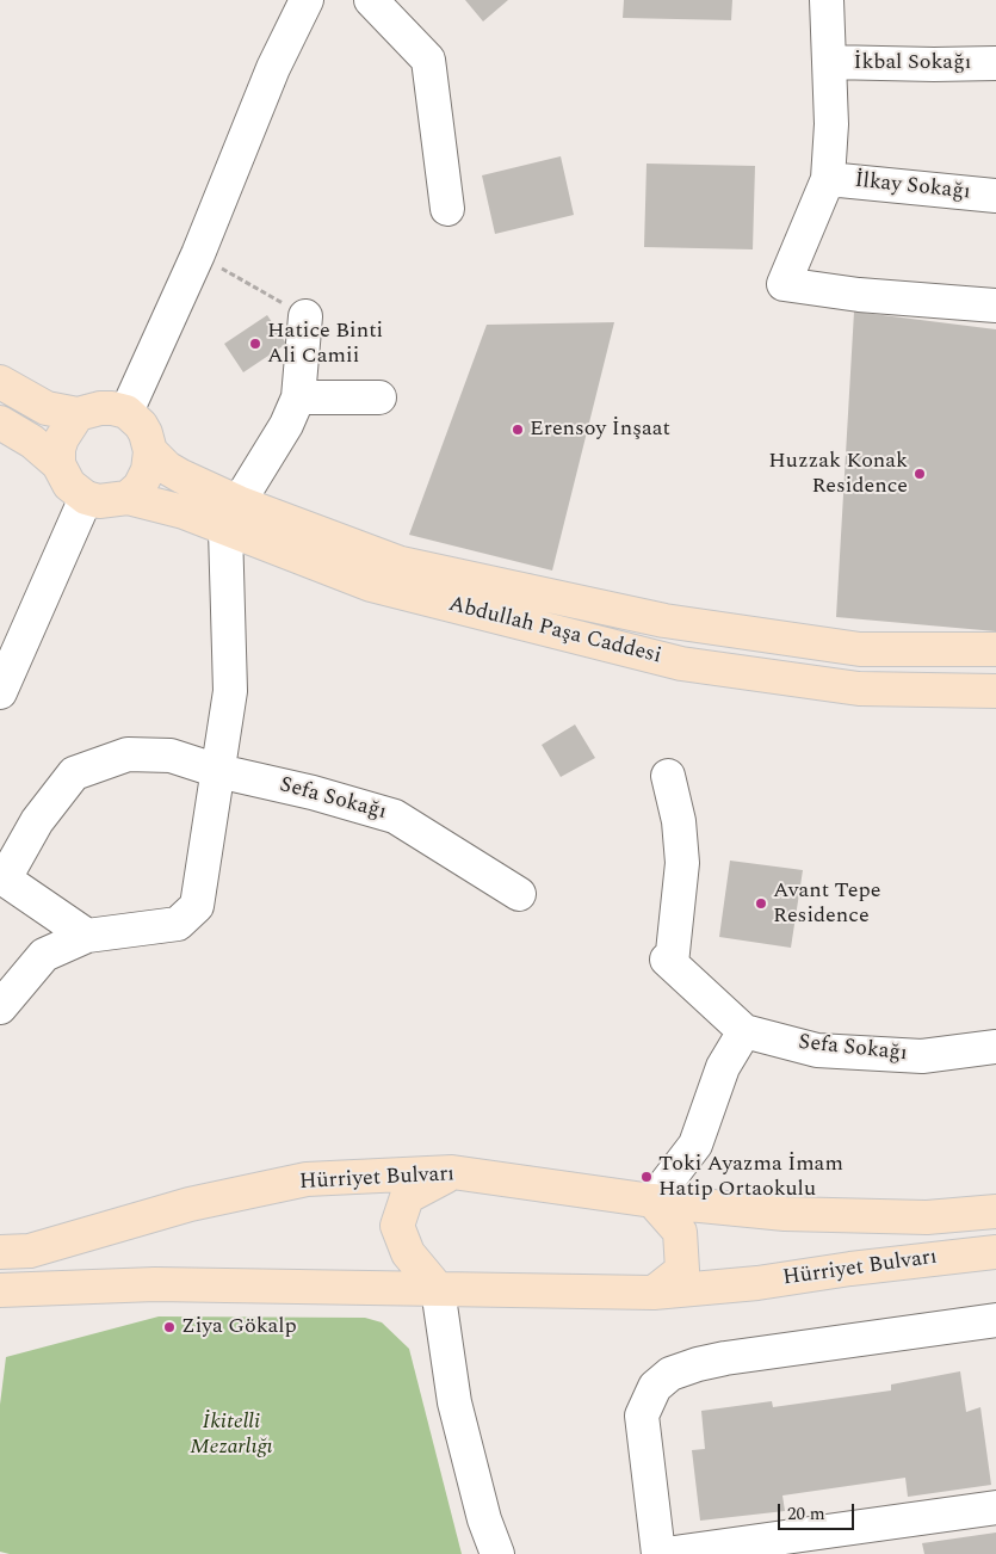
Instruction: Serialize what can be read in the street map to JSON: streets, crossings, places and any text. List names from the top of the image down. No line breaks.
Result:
{"streets":{"main road":["Abdullah Paşa Caddesi","Hürriyet Bulvarı"],"street":["İkbal Sokağı","İlkay Sokağı","Sefa Sokağı"]},"parks":["İkitelli Mezarlığı"],"places":["Hatice Binti Ali Camii","Erensoy İnşaat","Huzzak Konak Residence","Avant Tepe Residence","Toki Ayazma İmam Hatip Ortaokulu","Ziya Gökalp"],"scale_bar":"20 m"}
